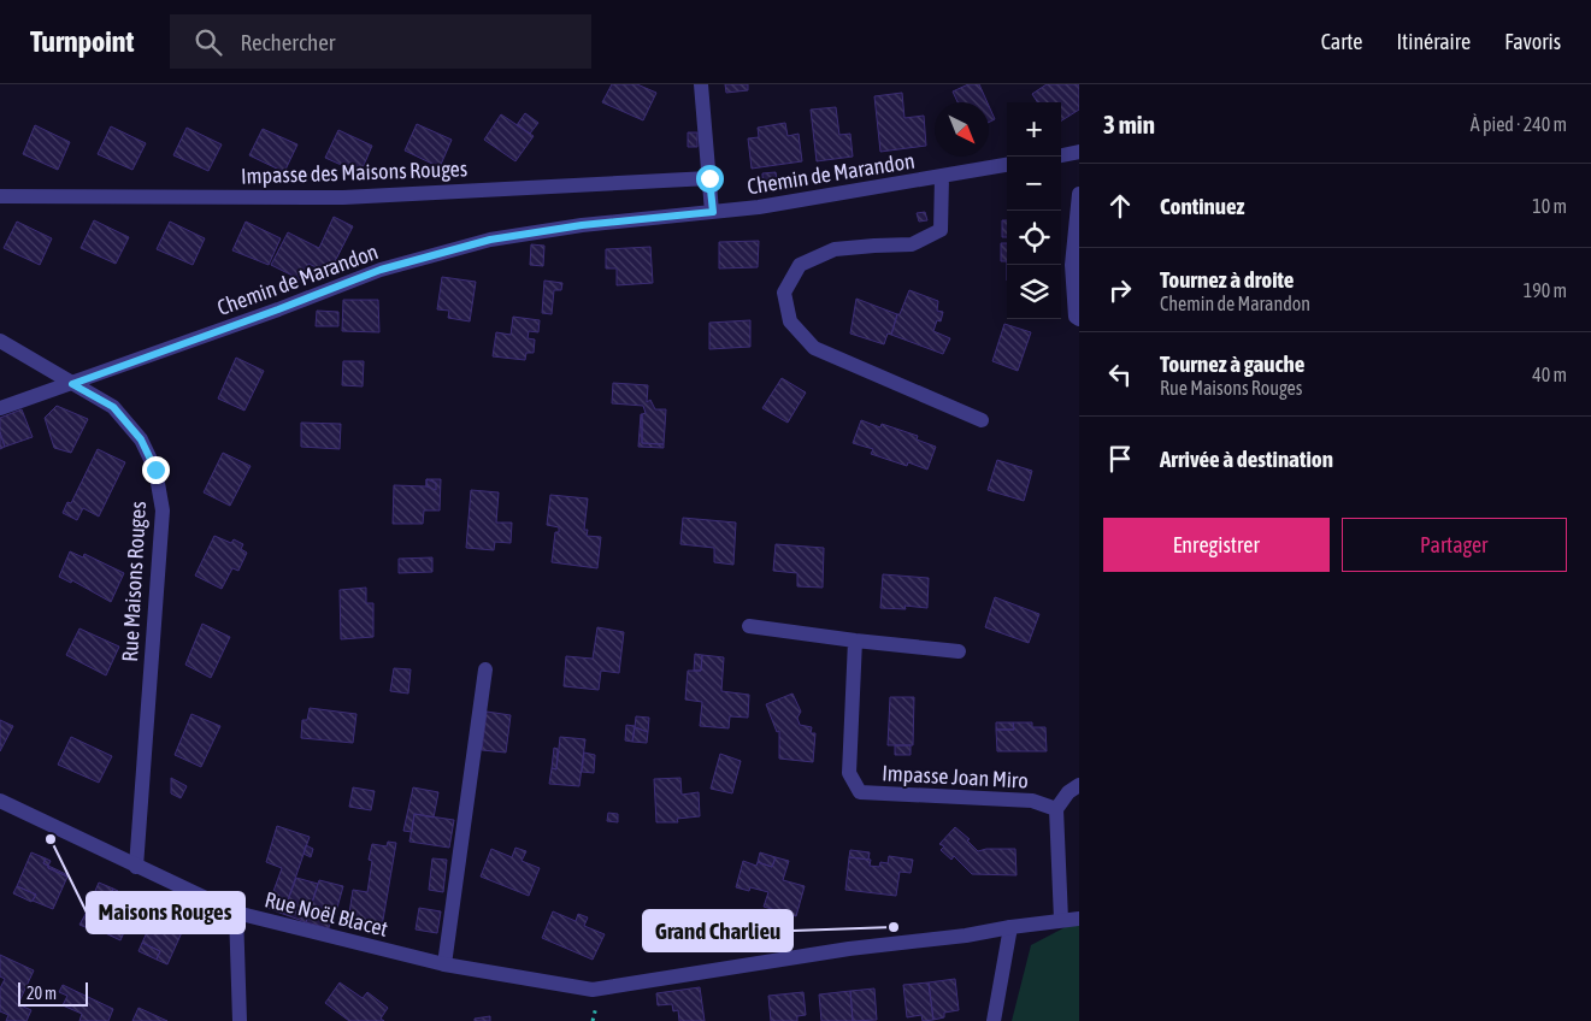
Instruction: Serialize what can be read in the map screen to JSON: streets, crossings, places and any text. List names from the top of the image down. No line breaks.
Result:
{"streets":{"street":["Impasse des Maisons Rouges","Chemin de Marandon","Rue Maisons Rouges","Impasse Joan Miro","Rue Noël Blacet"]},"crossings":[["Chemin de Marandon","Rue Maisons Rouges"],["Rue Maisons Rouges","Rue Noël Blacet"]],"places":["Maisons Rouges","Grand Charlieu"],"scale_bar":"20 m","north":"bottom right","page":{"header":"Turnpoint","search":"Rechercher","nav":["Carte","Itinéraire","Favoris"],"heading":["3 min","À pied · 240 m"],"map_buttons":["+","−"],"list":[["Continuez","10 m"],["Tournez à droite","Chemin de Marandon","190 m"],["Tournez à gauche","Rue Maisons Rouges","40 m"],"Arrivée à destination"],"buttons":["Enregistrer","Partager"],"scale":"20 m"}}
